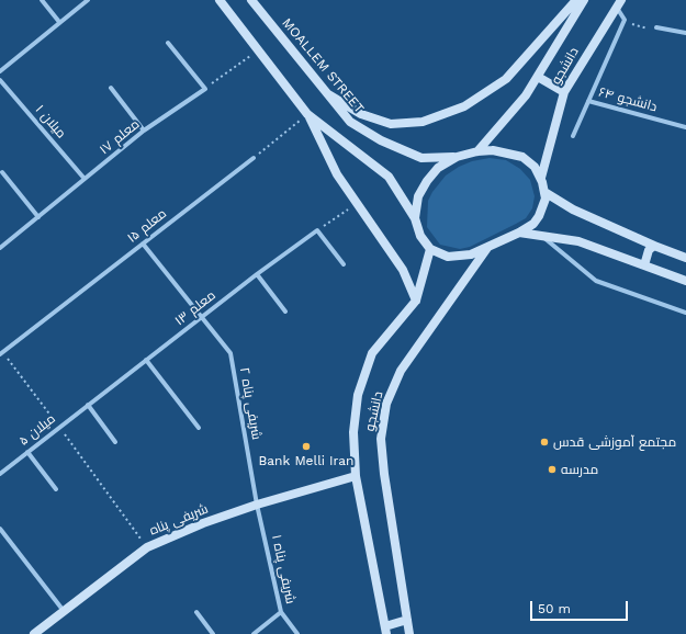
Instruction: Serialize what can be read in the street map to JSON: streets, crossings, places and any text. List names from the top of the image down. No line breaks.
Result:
{"streets":{"main road":["MOALLEM STREET","دانشجو","شریفی پناه"],"street":["دانشجو ۶۴","میلان ۱","معلم ۱۷","معلم ۱۵","معلم ۱۳","شریفی پناه ۲","میلان ۵","شریفی پناه ۱"]},"crossings":[["MOALLEM STREET","دانشجو"],["دانشجو","شریفی پناه"],["میلان ۱","معلم ۱۷"],["معلم ۱۵","شریفی پناه ۲"],["معلم ۱۳","شریفی پناه ۲"],["معلم ۱۳","میلان ۵"],["شریفی پناه ۲","شریفی پناه"],["شریفی پناه ۲","شریفی پناه ۱"],["شریفی پناه","شریفی پناه ۱"]],"places":["مجتمع آموزشی قدس","Bank Melli Iran","مدرسه"],"scale_bar":"50 m"}
